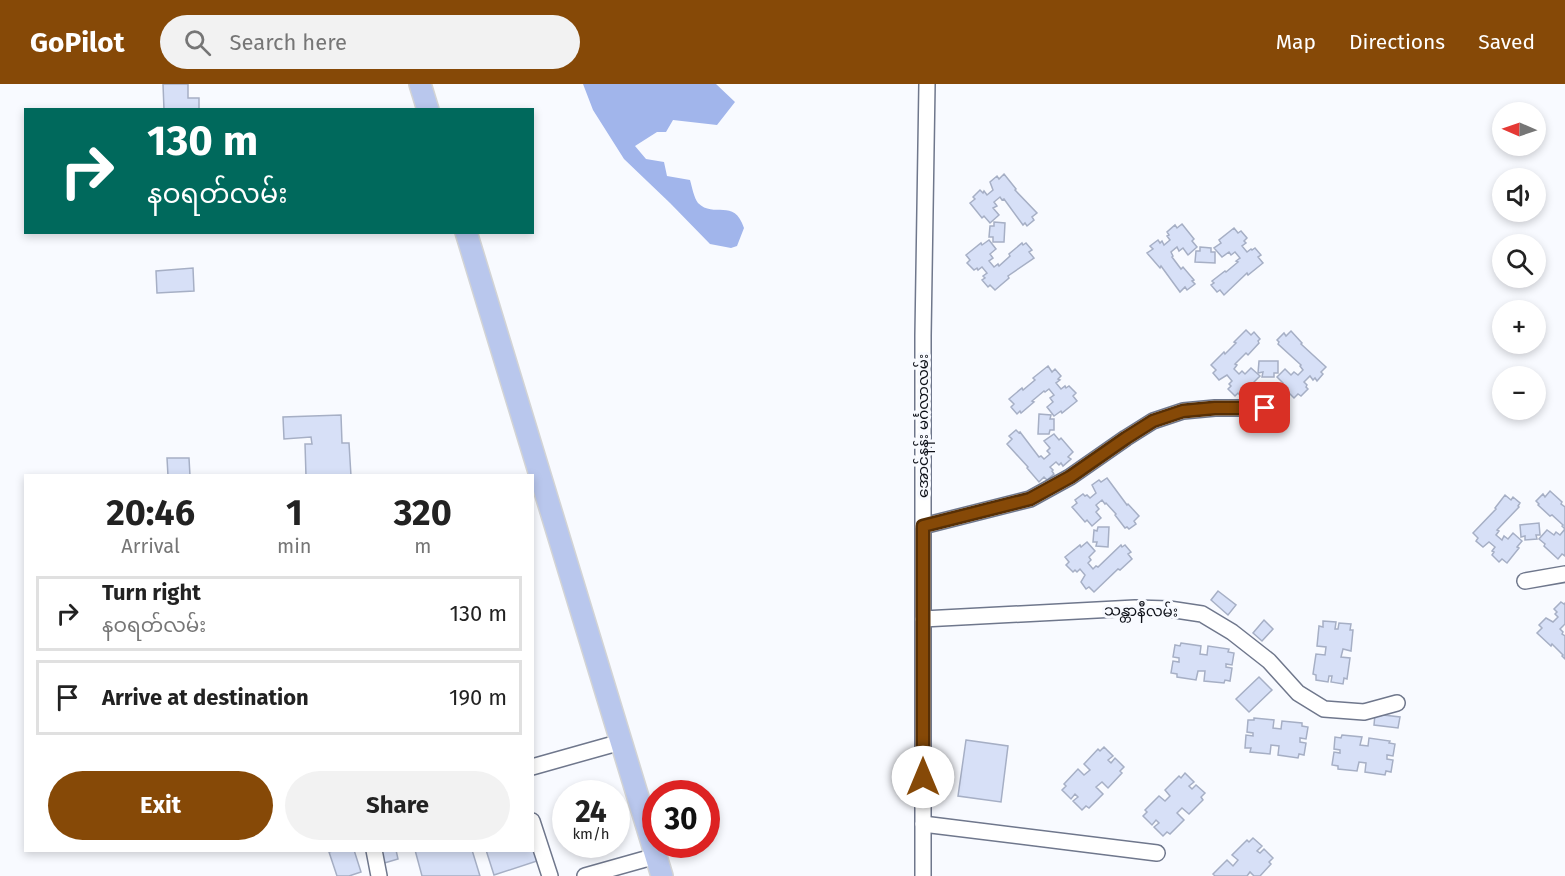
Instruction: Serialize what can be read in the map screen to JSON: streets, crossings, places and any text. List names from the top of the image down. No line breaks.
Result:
{"streets":{"street":["အောင်နန်း မင်္ဂလာလမ်း","သန္တာနီလမ်း"]},"crossings":[["အောင်နန်း မင်္ဂလာလမ်း","သန္တာနီလမ်း"]],"north":"left","page":{"header":"GoPilot","search":"Search here","nav":["Map","Directions","Saved"],"map_buttons":["+","−"],"turn":["130 m","နဝရတ်လမ်း"],"eta":["20:46","Arrival","1","min","320","m"],"list":[{"name":"Turn right","note":"နဝရတ်လမ်း","value":"130 m"},{"name":"Arrive at destination","value":"190 m"}],"buttons":["Exit","Share"],"speed":"24 km/h","limit":"30"}}
